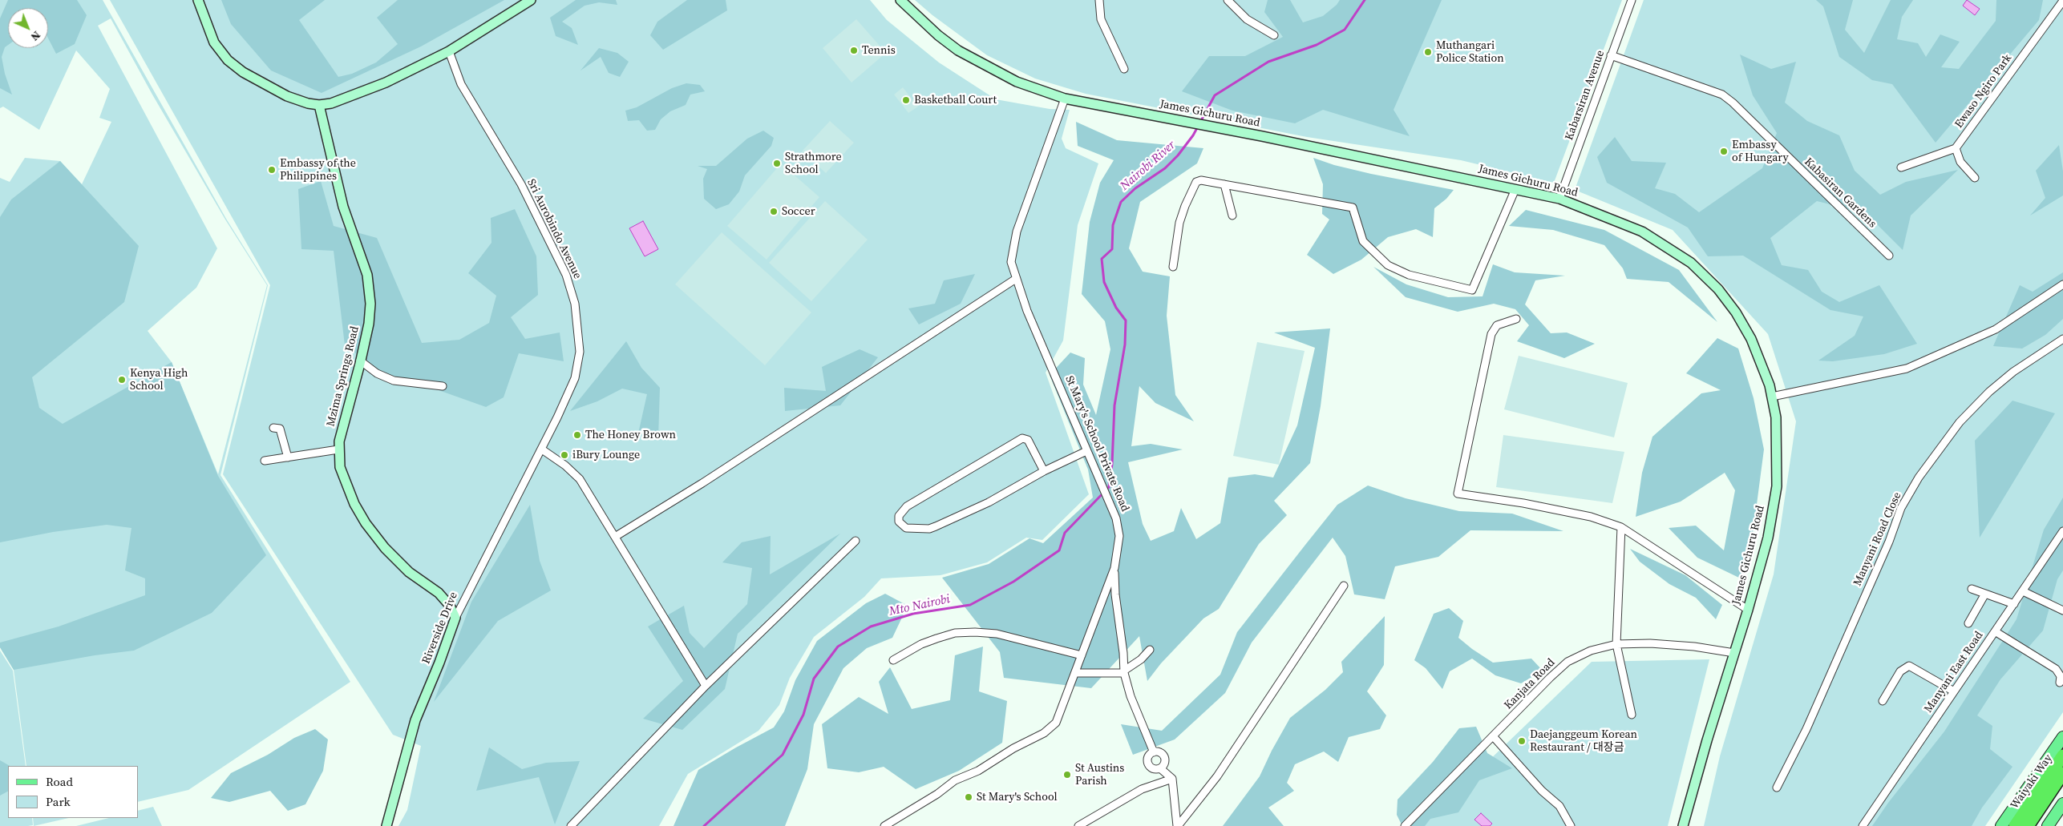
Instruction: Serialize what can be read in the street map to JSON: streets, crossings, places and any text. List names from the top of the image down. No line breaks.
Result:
{"streets":{"main road":["James Gichuru Road","Mzima Springs Road","Riverside Drive","Waiyaki Way"],"street":["Ewaso Ngiro Park","Kabarsiran Avenue","Kabasiran Gardens","Sri Aurobindo Avenue","St Mary's School Private Road","Manyani Road Close","Manyani East Road","Kanjata Road"]},"crossings":[["Kabarsiran Avenue","James Gichuru Road"],["Kabarsiran Avenue","Kabasiran Gardens"],["James Gichuru Road","St Mary's School Private Road"],["James Gichuru Road","Kanjata Road"],["Sri Aurobindo Avenue","Riverside Drive"],["Mzima Springs Road","Riverside Drive"]],"water":["Nairobi River","Mto Nairobi"],"places":["Tennis","Muthangari Police Station","Basketball Court","Embassy of Hungary","Strathmore School","Embassy of the Philippines","Soccer","Kenya High School","The Honey Brown","iBury Lounge","Daejanggeum Korean Restaurant / 대장금","St Austins Parish","St Mary's School"],"legend":["Road","Park"],"north":"bottom right"}
